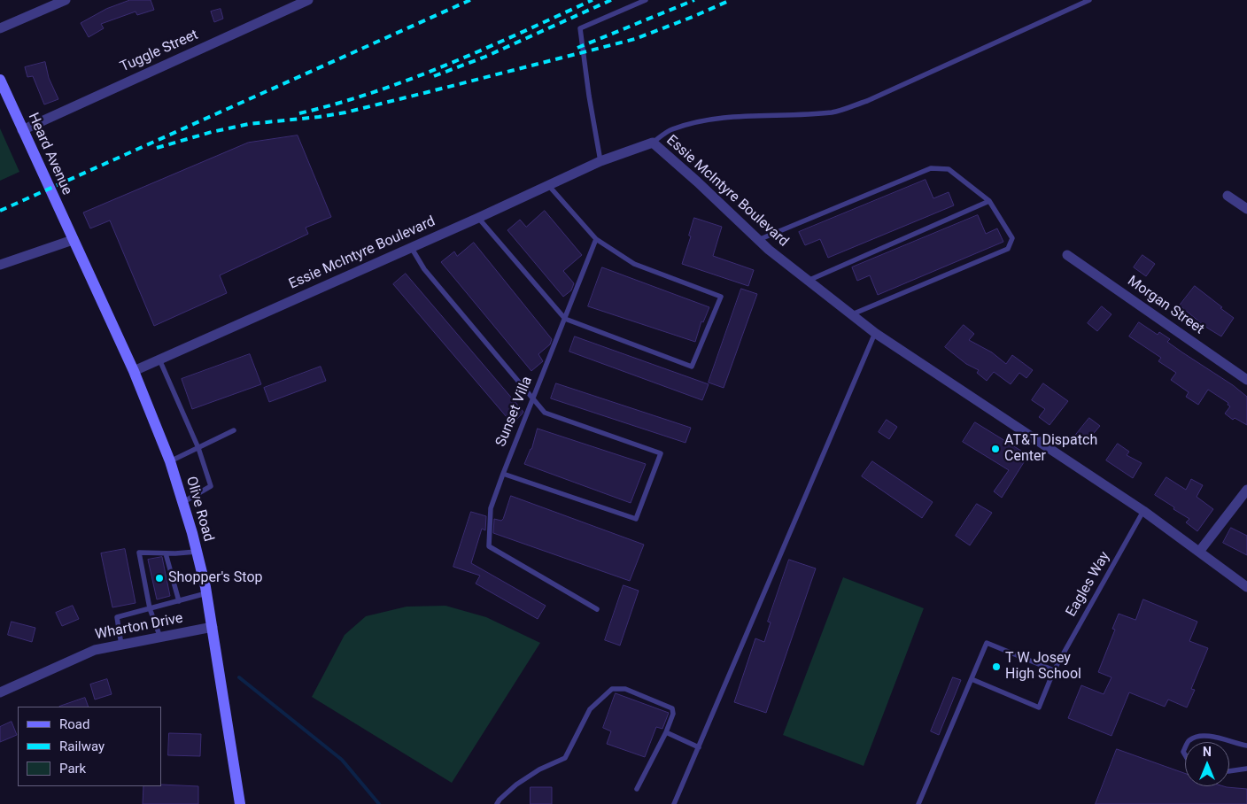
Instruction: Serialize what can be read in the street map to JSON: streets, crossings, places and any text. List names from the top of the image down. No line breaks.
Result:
{"streets":{"street":["Tuggle Street","Heard Avenue","Essie McIntyre Boulevard","Morgan Street","Olive Road","Wharton Drive"],"lane":["Sunset Villa","Eagles Way"]},"crossings":[["Tuggle Street","Heard Avenue"],["Heard Avenue","Olive Road"],["Essie McIntyre Boulevard","Olive Road"],["Essie McIntyre Boulevard","Eagles Way"],["Olive Road","Wharton Drive"]],"places":["AT&T Dispatch Center","Shopper's Stop","T W Josey High School"],"legend":["Road","Railway","Park"],"north":"top"}
